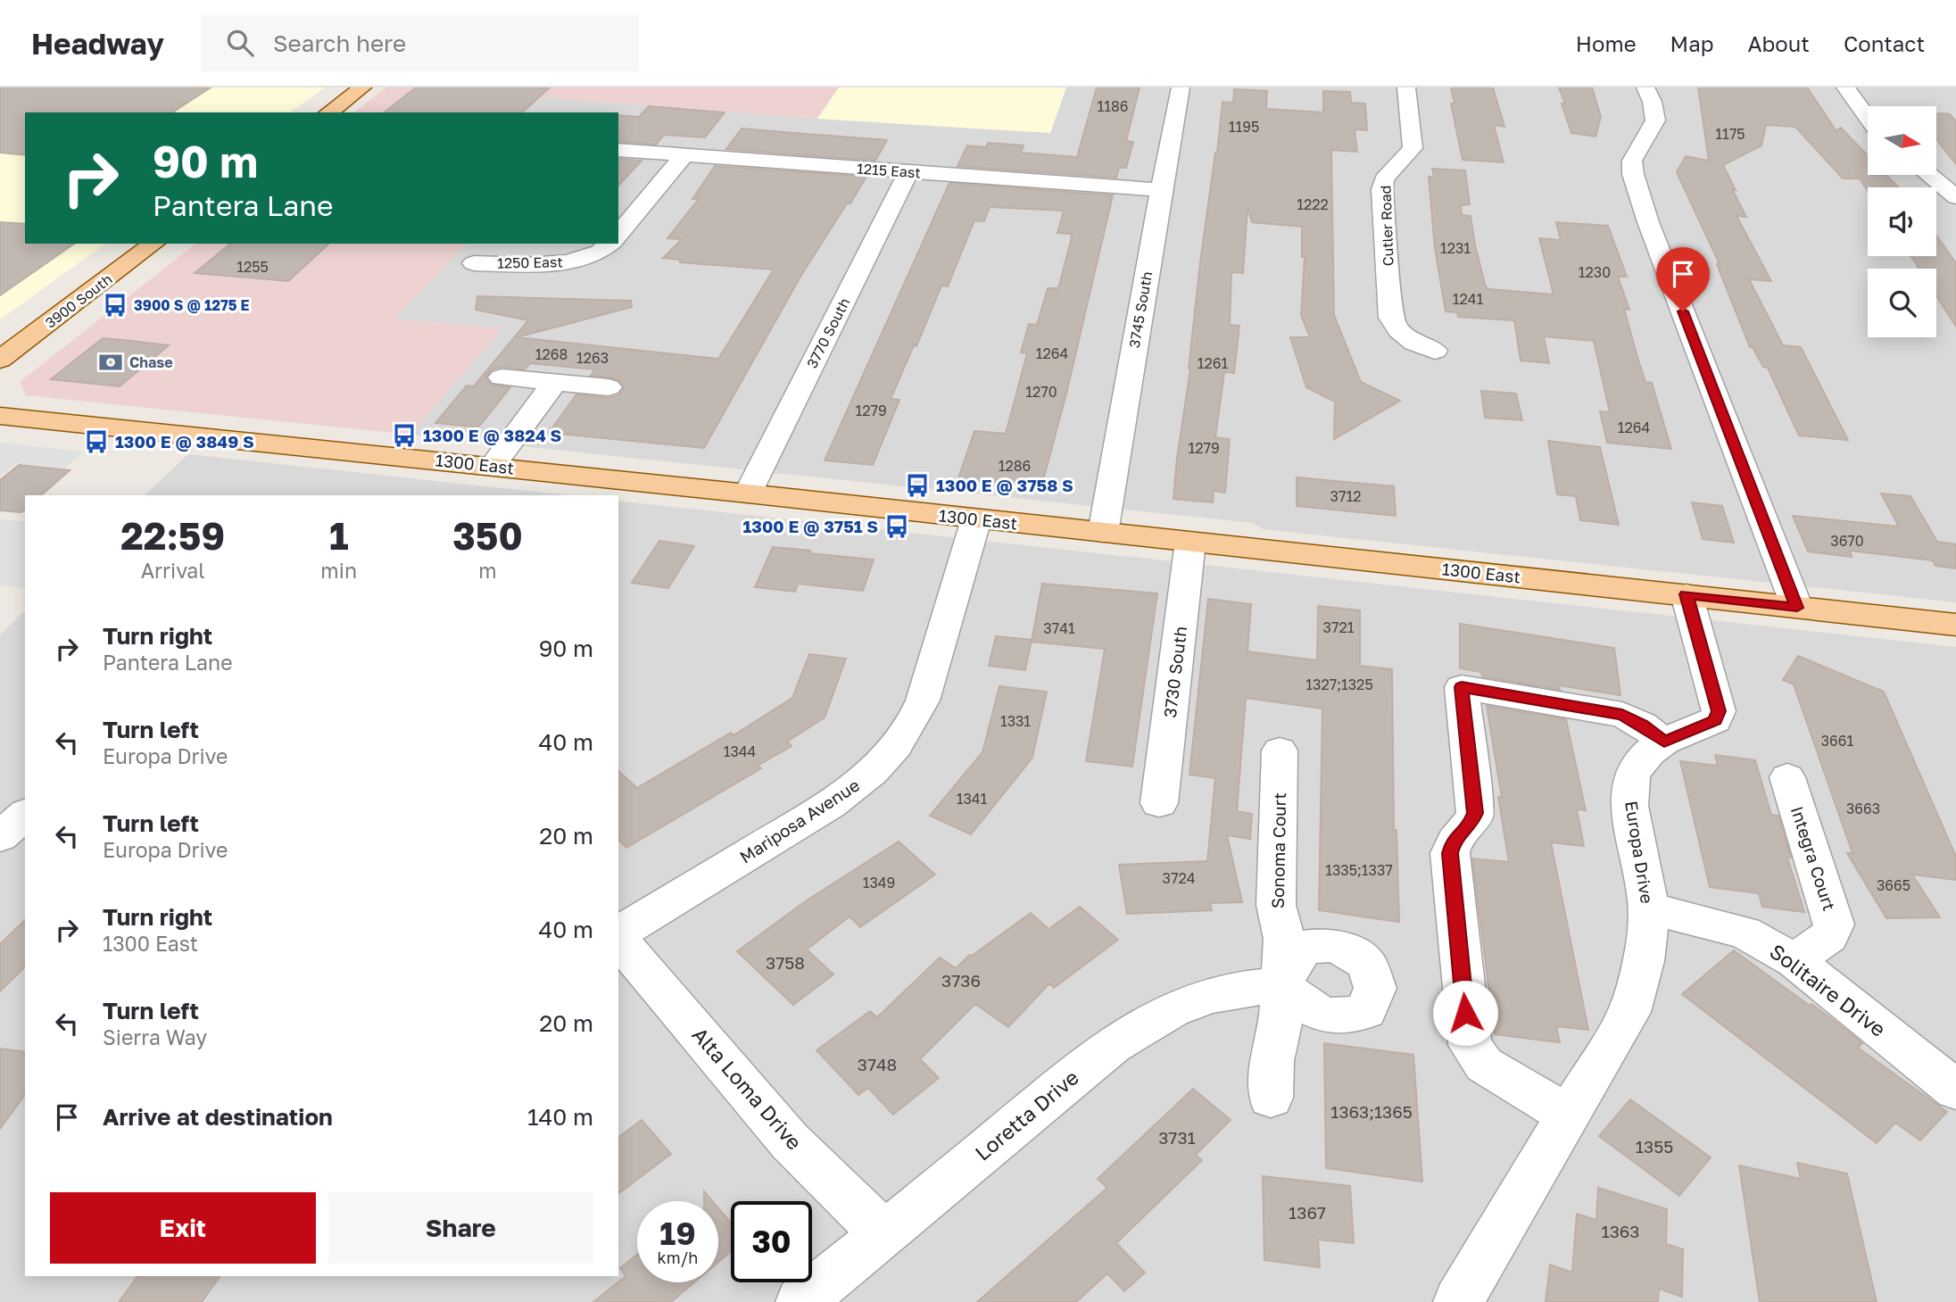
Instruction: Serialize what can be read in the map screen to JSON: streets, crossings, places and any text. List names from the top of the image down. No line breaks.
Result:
{"streets":{"main road":["3900 South","1300 East"],"street":["1215 East","Cutler Road","1250 East","3745 South","3770 South","3730 South","Mariposa Avenue","Sonoma Court","Europa Drive","Integra Court","Solitaire Drive","Alta Loma Drive","Loretta Drive"]},"crossings":[["1215 East","3745 South"],["1215 East","3770 South"],["3745 South","1300 East"],["3770 South","1300 East"],["1300 East","3730 South"],["1300 East","Mariposa Avenue"],["1300 East","Europa Drive"],["Sonoma Court","Loretta Drive"],["Europa Drive","Solitaire Drive"],["Integra Court","Solitaire Drive"],["Alta Loma Drive","Loretta Drive"]],"places":{"bus stop":["3900 S @ 1275 E","1300 E @ 3824 S","1300 E @ 3849 S","1300 E @ 3758 S","1300 E @ 3751 S"],"bank":["Chase"]},"house_numbers":["1186","1195","1175","1222","1231","1255","1230","1241","1264","1268","1263","1261","1270","1279","1264","1279","1286","3712","3670","3721","3741","1327;1325","1331","3661","1344","1341","3663","1335;1337","3724","1349","3665","3758","3736","3748","1363;1365","3731","1355","1367","1363"],"north":"right","page":{"header":"Headway","search":"Search here","nav":["Home","Map","About","Contact"],"turn":["90 m","Pantera Lane"],"eta":["22:59","Arrival","1","min","350","m"],"list":[{"name":"Turn right","note":"Pantera Lane","value":"90 m"},{"name":"Turn left","note":"Europa Drive","value":"40 m"},{"name":"Turn left","note":"Europa Drive","value":"20 m"},{"name":"Turn right","note":"1300 East","value":"40 m"},{"name":"Turn left","note":"Sierra Way","value":"20 m"},{"name":"Arrive at destination","value":"140 m"}],"buttons":["Exit","Share"],"speed":"19 km/h","limit":"30"}}
